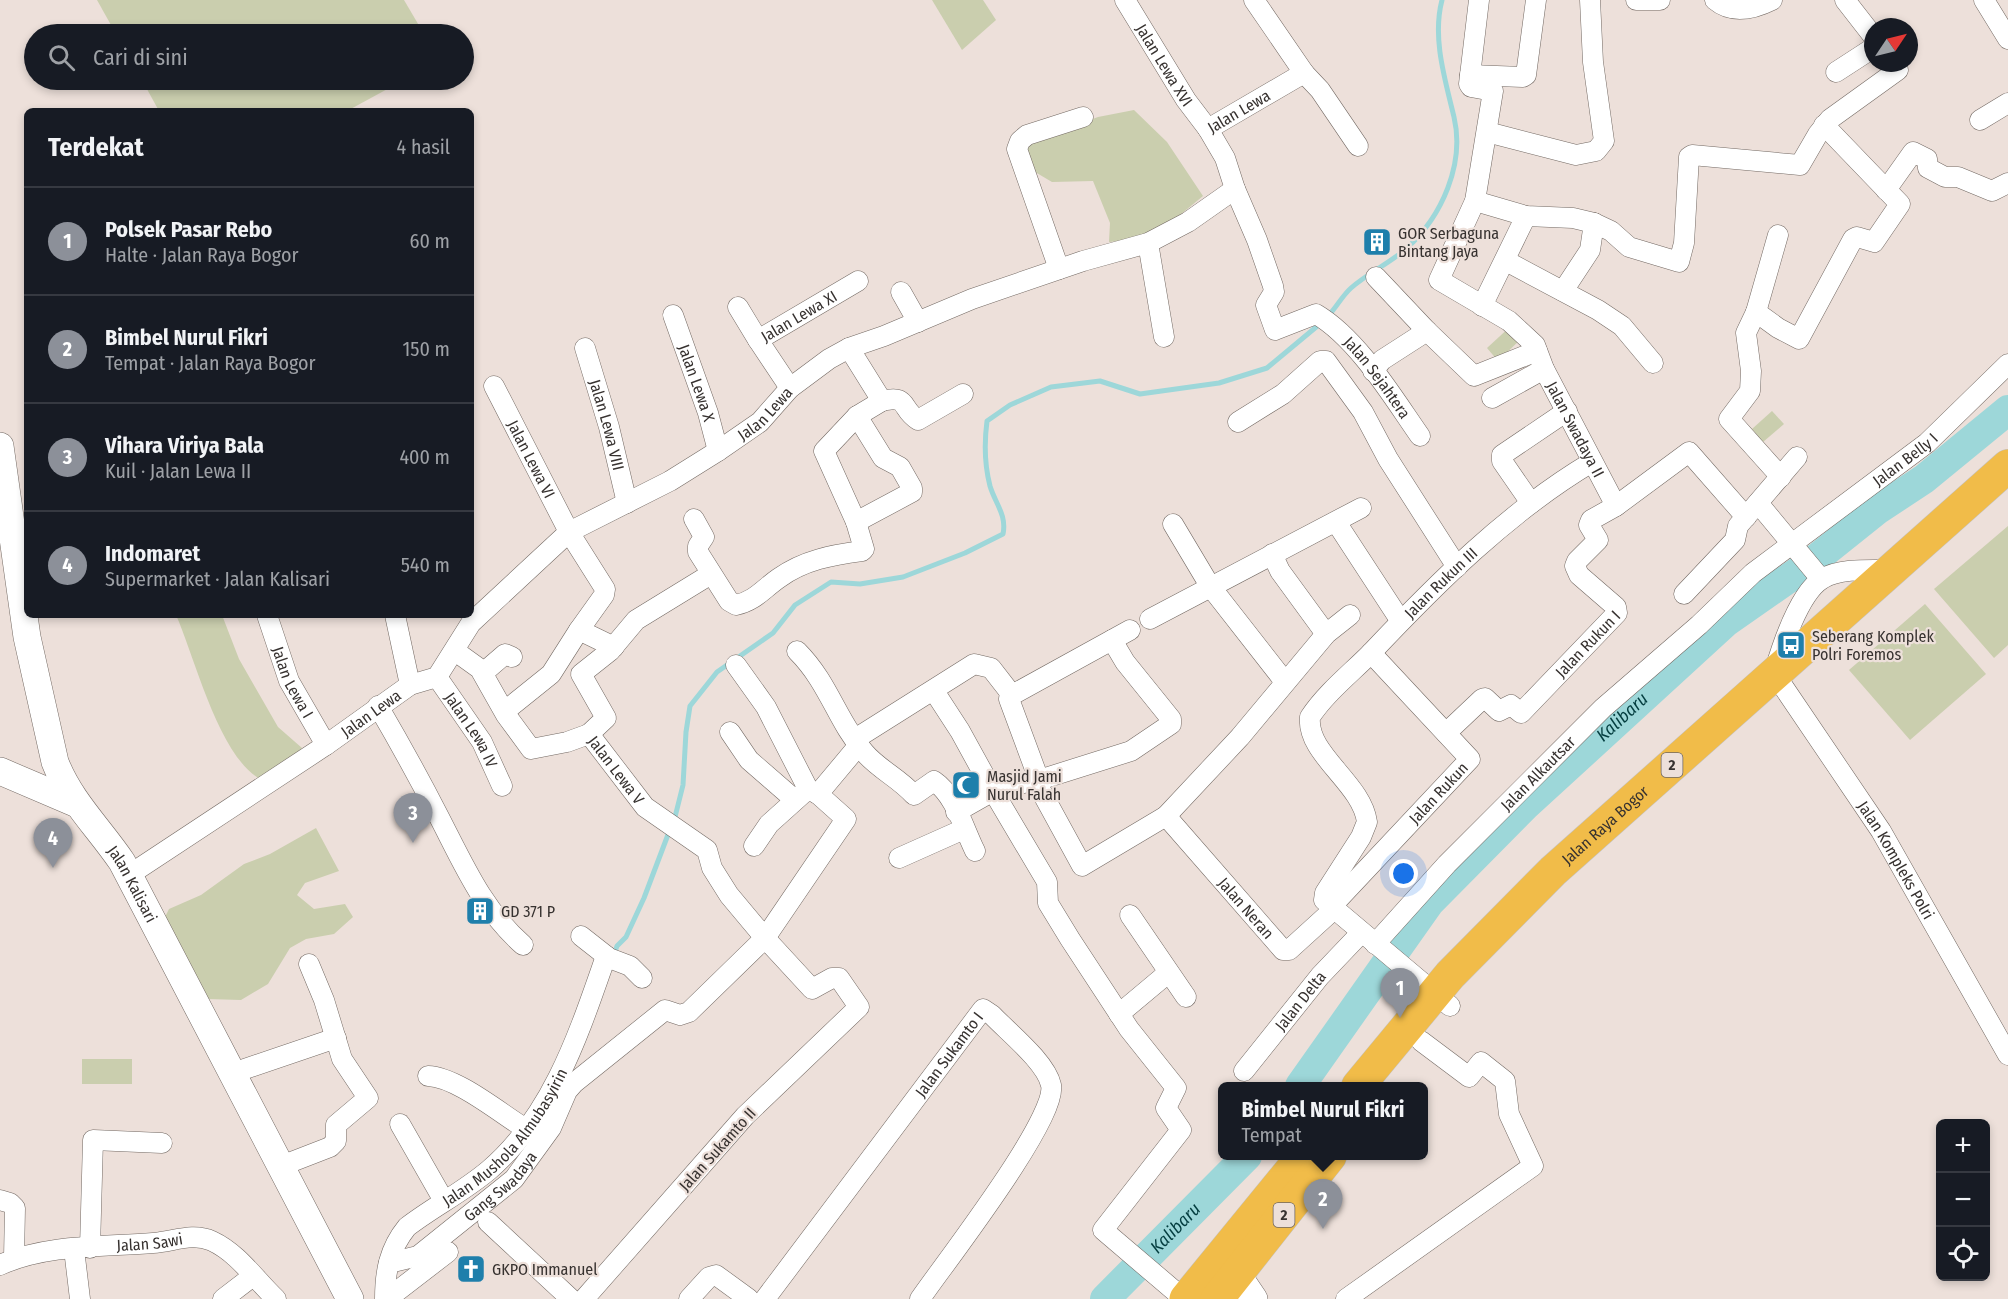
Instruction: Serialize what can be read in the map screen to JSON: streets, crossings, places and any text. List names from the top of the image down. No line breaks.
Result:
{"streets":{"highway":["2","Jalan Raya Bogor"],"street":["Jalan Lewa XVI","Jalan Lewa","Jalan Lewa XI","Jalan Sejahtera","Jalan Lewa X","Jalan Lewa VIII","Jalan Swadaya II","Jalan Lewa VI","Jalan Belly I","Jalan Rukun III","Jalan Rukun I","Jalan Lewa I","Jalan Lewa IV","Jalan Lewa V","Jalan Alkautsar","Jalan Rukun","Jalan Kompleks Polri","Jalan Kalisari","Jalan Neran","Jalan Delta","Jalan Sukamto I","Jalan Mushola Almubasyirin","Jalan Sukamto II","Gang Swadaya","Jalan Sawi"]},"crossings":[["Jalan Lewa XVI","Jalan Lewa"],["Jalan Lewa","Jalan Lewa XI"],["Jalan Lewa","Jalan Sejahtera"],["Jalan Lewa","Jalan Lewa X"],["Jalan Lewa","Jalan Lewa VIII"],["Jalan Lewa","Jalan Lewa VI"],["Jalan Lewa","Jalan Lewa I"],["Jalan Lewa","Jalan Lewa IV"],["Jalan Lewa","Jalan Lewa V"],["Jalan Lewa","Jalan Kalisari"],["Jalan Swadaya II","Jalan Rukun III"],["Jalan Swadaya II","Jalan Rukun I"],["Jalan Belly I","Jalan Alkautsar"],["Jalan Rukun III","Jalan Rukun"],["Jalan Rukun III","Jalan Neran"],["Jalan Rukun I","Jalan Rukun"],["Jalan Lewa V","Jalan Sukamto II"],["Jalan Lewa V","Gang Swadaya"],["Jalan Alkautsar","Jalan Delta"],["Jalan Rukun","Jalan Neran"],["Jalan Raya Bogor","Jalan Kompleks Polri"],["Jalan Mushola Almubasyirin","Gang Swadaya"],["Jalan Sukamto II","Gang Swadaya"]],"water":["Kalibaru"],"places":{"building":["GOR Serbaguna Bintang Jaya","GD 371 P"],"bus stop":["Seberang Komplek Polri Foremos"],"mosque":["Masjid Jami Nurul Falah"],"church":["GKPO Immanuel"]},"north":"top right","page":{"search":"Cari di sini","heading":["Terdekat","4 hasil"],"list":[{"mark":"1","name":"Polsek Pasar Rebo","note":"Halte · Jalan Raya Bogor","value":"60 m"},{"mark":"2","name":"Bimbel Nurul Fikri","note":"Tempat · Jalan Raya Bogor","value":"150 m"},{"mark":"3","name":"Vihara Viriya Bala","note":"Kuil · Jalan Lewa II","value":"400 m"},{"mark":"4","name":"Indomaret","note":"Supermarket · Jalan Kalisari","value":"540 m"}],"pins":["3","4","1","2"],"popup":["Bimbel Nurul Fikri","Tempat"],"map_buttons":["+","−"]}}
